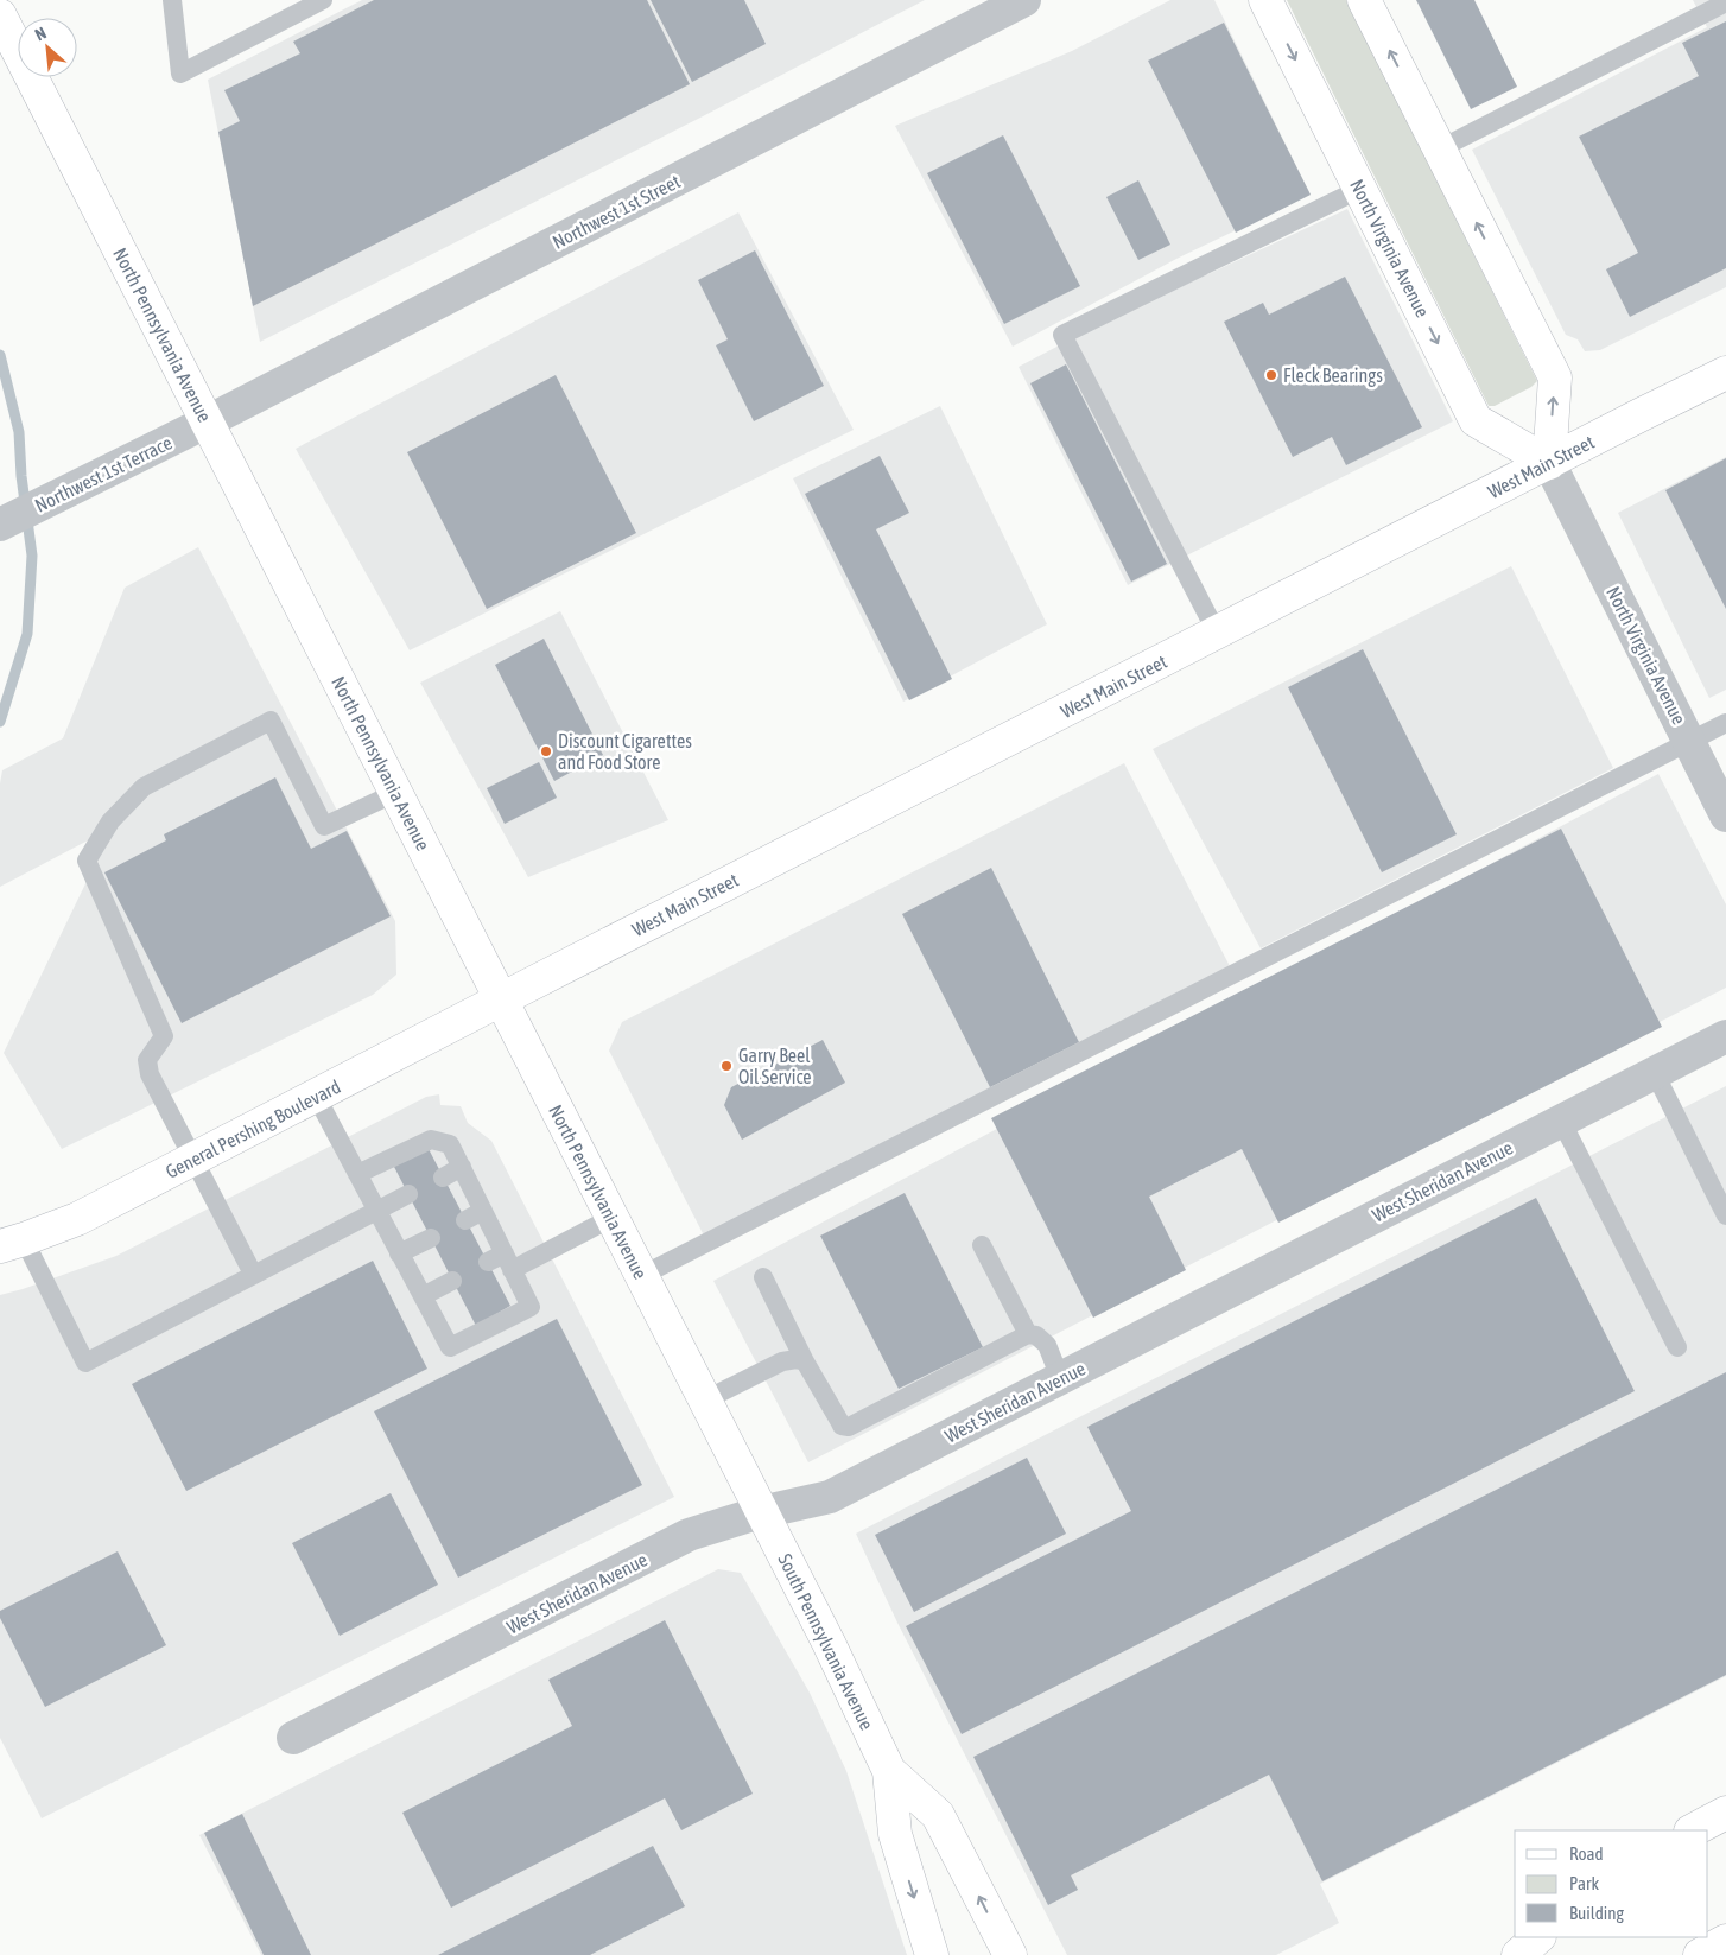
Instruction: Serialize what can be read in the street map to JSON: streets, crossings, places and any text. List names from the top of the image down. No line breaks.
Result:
{"streets":{"main road":["North Virginia Avenue","North Pennsylvania Avenue","West Main Street","General Pershing Boulevard","South Pennsylvania Avenue"],"street":["Northwest 1st Street","Northwest 1st Terrace","West Sheridan Avenue"]},"crossings":[["Northwest 1st Street","North Pennsylvania Avenue"],["Northwest 1st Street","Northwest 1st Terrace"],["North Virginia Avenue","West Main Street"],["North Pennsylvania Avenue","West Main Street"],["North Pennsylvania Avenue","Northwest 1st Terrace"],["North Pennsylvania Avenue","General Pershing Boulevard"],["North Pennsylvania Avenue","West Sheridan Avenue"],["North Pennsylvania Avenue","South Pennsylvania Avenue"],["West Main Street","General Pershing Boulevard"],["West Sheridan Avenue","South Pennsylvania Avenue"]],"places":["Fleck Bearings","Discount Cigarettes and Food Store","Garry Beel Oil Service"],"legend":["Road","Park","Building"],"north":"top left"}
